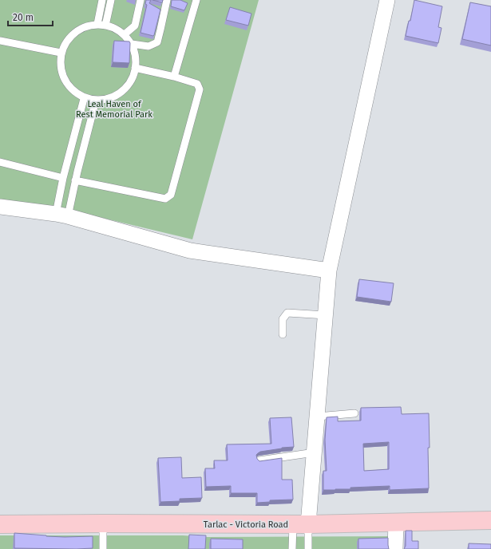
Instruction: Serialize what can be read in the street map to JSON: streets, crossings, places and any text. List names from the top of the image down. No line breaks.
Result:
{"streets":{"main road":["Tarlac - Victoria Road"]},"parks":["Leal Haven of Rest Memorial Park"],"scale_bar":"20 m"}
